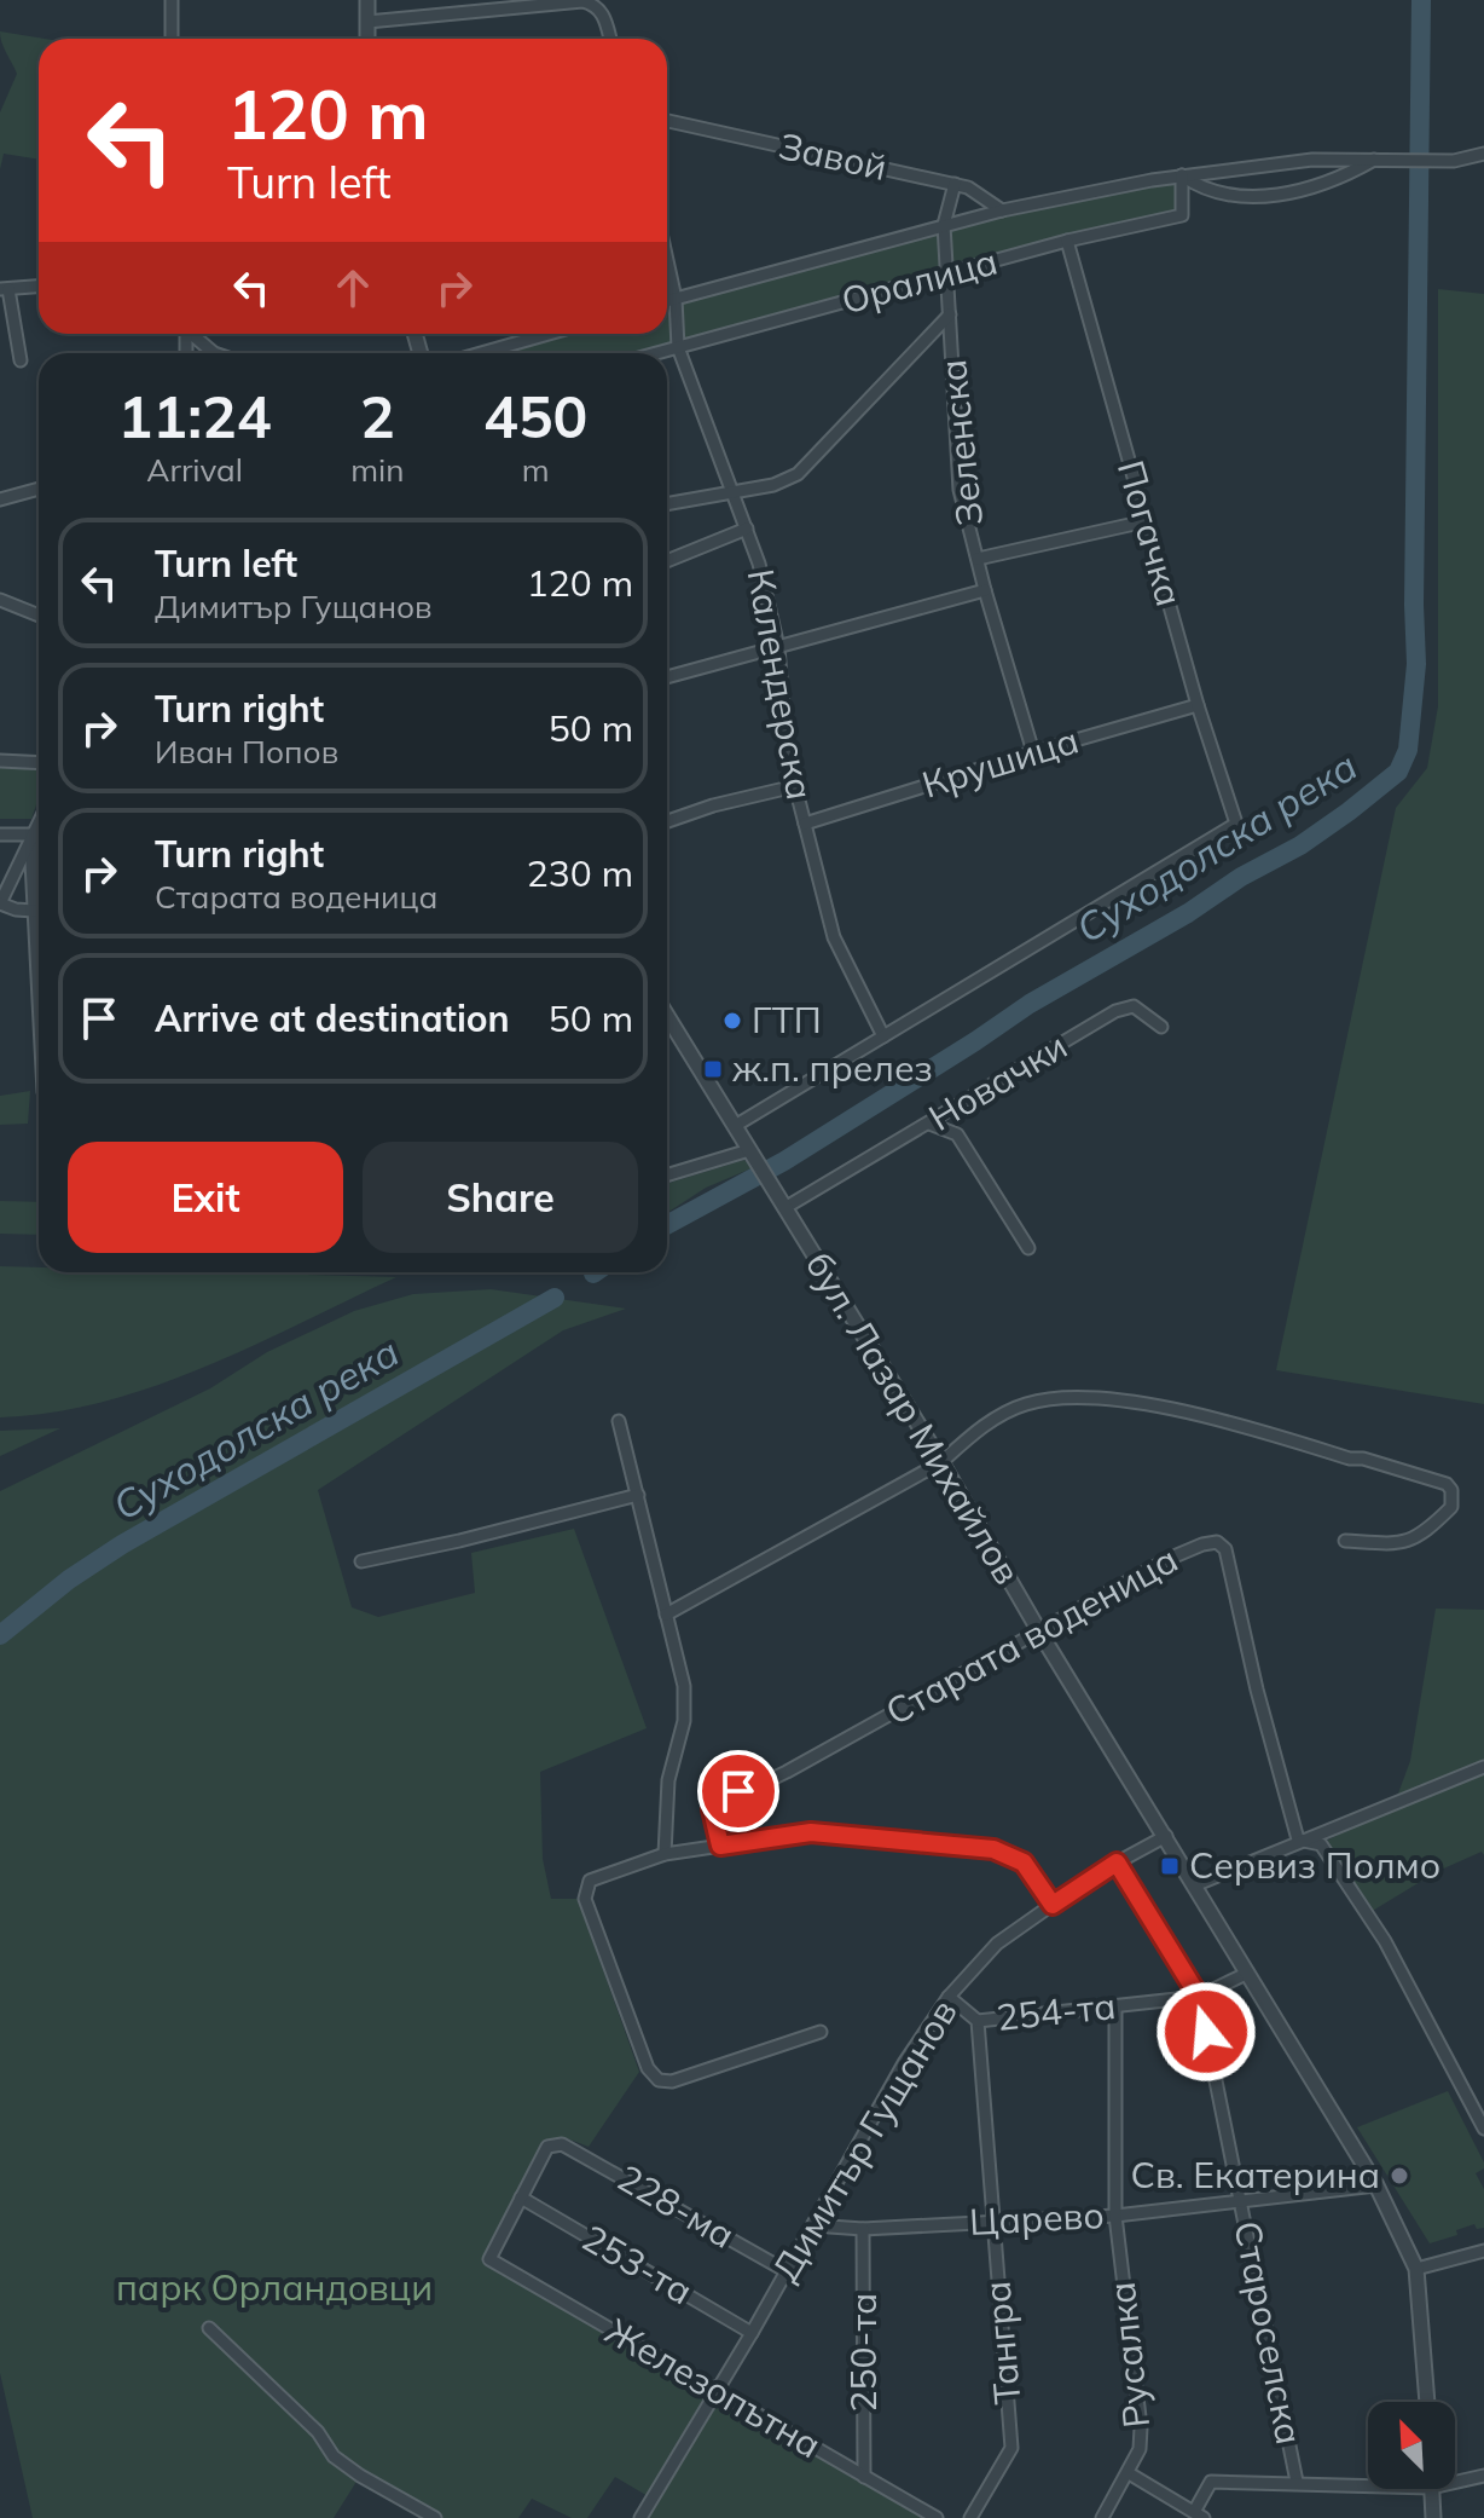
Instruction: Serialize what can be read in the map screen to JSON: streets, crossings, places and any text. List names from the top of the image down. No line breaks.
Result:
{"streets":{"street":["Завой","Оралица","Зеленска","Погачка","Календерска","Крушица","Новачки","бул. Лазар Михайлов","Старата воденица","254-та","Димитър Гущанов","228-ма","Царево","253-та","Староселска","Тангра","250-та","Русалка","Железопътна"]},"crossings":[["Завой","Оралица"],["Завой","Зеленска"],["Оралица","Зеленска"],["Оралица","Погачка"],["Оралица","Календерска"],["Зеленска","Крушица"],["Погачка","Календерска"],["Погачка","Крушица"],["Календерска","Крушица"],["Новачки","бул. Лазар Михайлов"],["бул. Лазар Михайлов","Старата воденица"],["бул. Лазар Михайлов","254-та"],["бул. Лазар Михайлов","Димитър Гущанов"],["бул. Лазар Михайлов","Царево"],["254-та","Староселска"],["254-та","Тангра"],["254-та","Русалка"],["Димитър Гущанов","228-ма"],["Димитър Гущанов","Царево"],["Димитър Гущанов","253-та"],["Димитър Гущанов","Староселска"],["Димитър Гущанов","Железопътна"],["228-ма","253-та"],["228-ма","Железопътна"],["Царево","Староселска"],["Царево","Тангра"],["Царево","250-та"],["Царево","Русалка"],["253-та","Железопътна"],["250-та","Железопътна"]],"water":["Суходолска река"],"parks":["парк Орландовци"],"places":{"other":["ГТП","Св. Екатерина"],"transit":["ж.п. прелез","Сервиз Полмо"]},"north":"top left","page":{"turn":["120 m","Turn left"],"eta":["11:24","Arrival","2","min","450","m"],"list":[{"name":"Turn left","note":"Димитър Гущанов","value":"120 m"},{"name":"Turn right","note":"Иван Попов","value":"50 m"},{"name":"Turn right","note":"Старата воденица","value":"230 m"},{"name":"Arrive at destination","value":"50 m"}],"buttons":["Exit","Share"]}}
